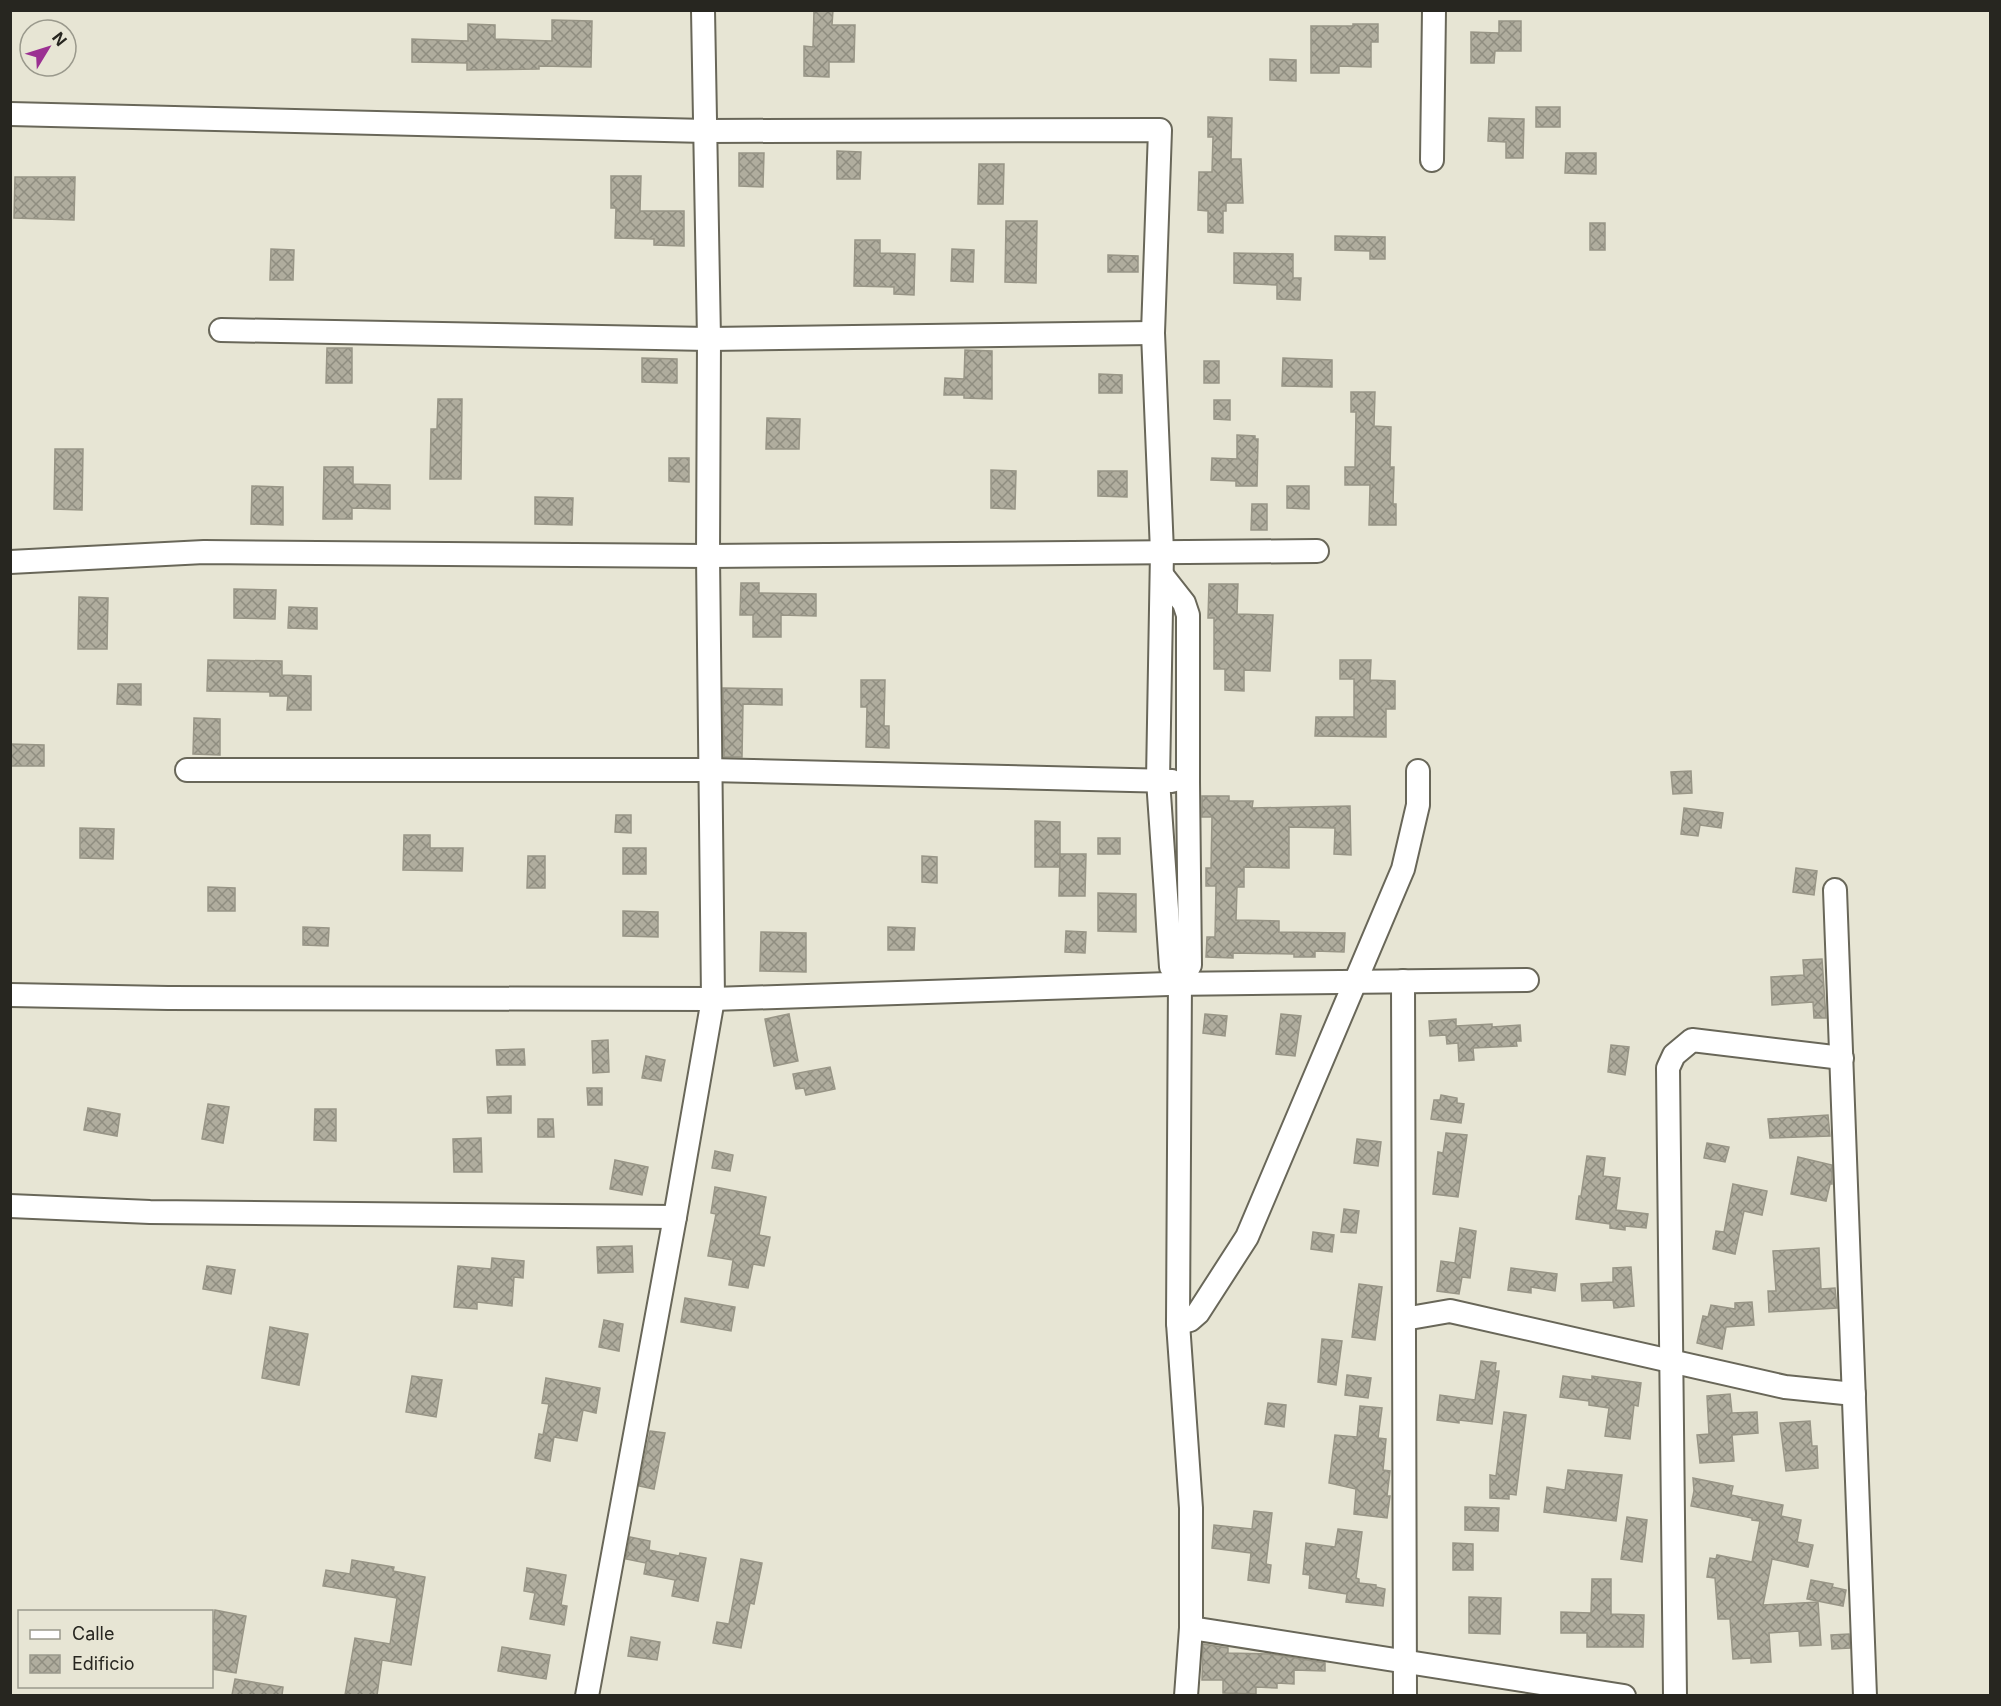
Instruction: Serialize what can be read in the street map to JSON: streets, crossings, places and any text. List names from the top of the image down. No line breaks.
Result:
{"legend":["Calle","Edificio"],"north":"top right"}
